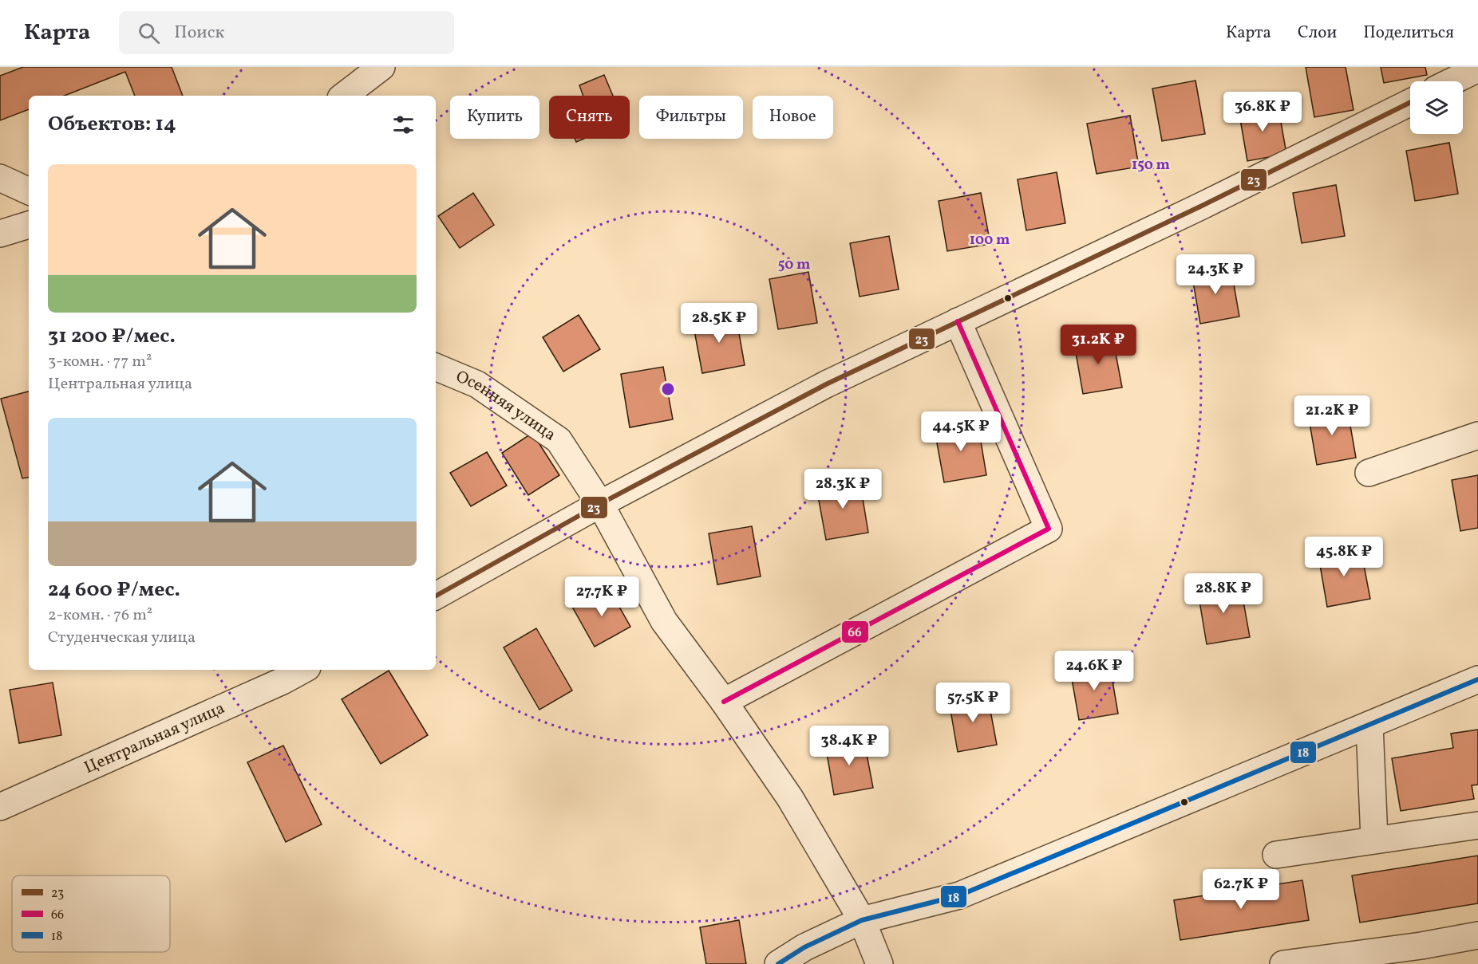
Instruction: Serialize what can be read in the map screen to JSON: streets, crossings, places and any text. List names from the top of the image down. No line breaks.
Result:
{"streets":{"street":["Осенняя улица","Центральная улица"]},"lines":["transit line 23","transit line 66","transit line 18"],"legend":["23","66","18"],"page":{"header":"Карта","search":"Поиск","nav":["Карта","Слои","Поделиться"],"price":["36.8K ₽","24.3K ₽","28.5K ₽","31.2K ₽","21.2K ₽","44.5K ₽","28.3K ₽","45.8K ₽","28.8K ₽","27.7K ₽","24.6K ₽","57.5K ₽","38.4K ₽","62.7K ₽"],"chip":["Купить","Снять","Фильтры","Новое"],"heading":"Объектов: 14","list":[{"name":"31 200 ₽/мес.","note":"3-комн. · 77 m² · Центральная улица"},{"name":"24 600 ₽/мес.","note":"2-комн. · 76 m² · Студенческая улица"}]},"rings":["150 m","100 m","50 m"]}
